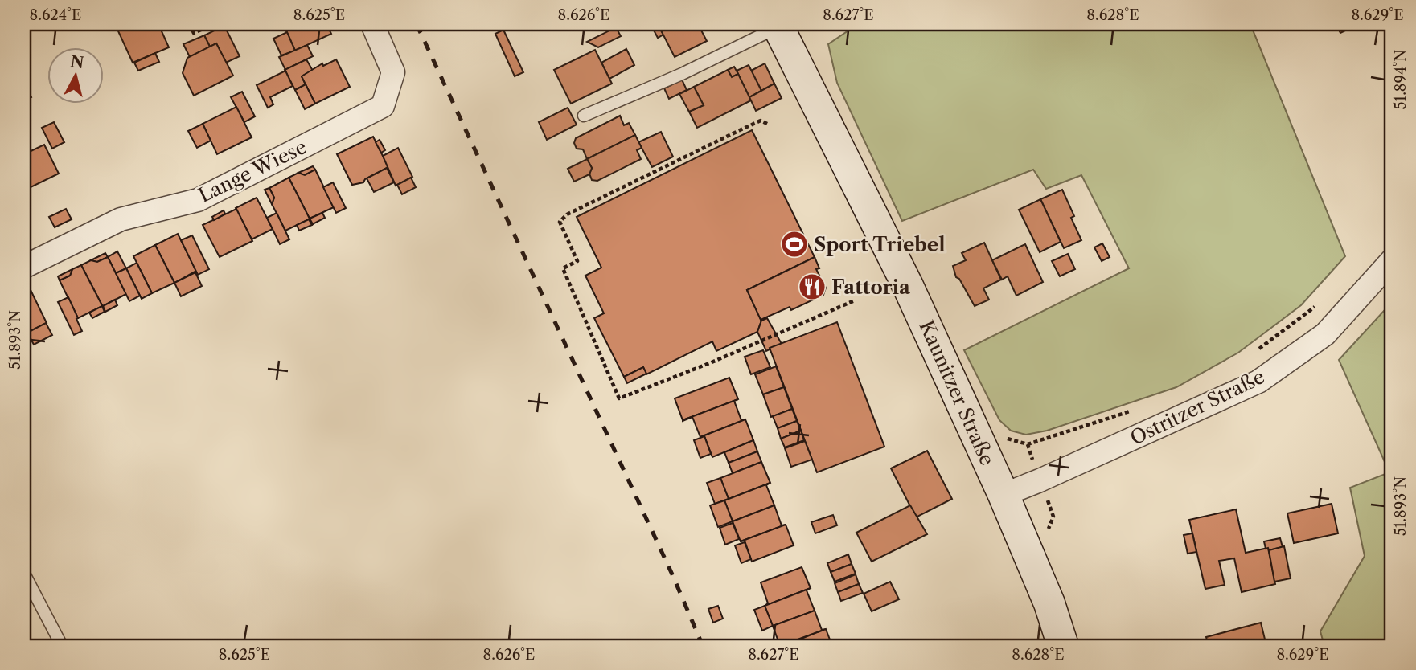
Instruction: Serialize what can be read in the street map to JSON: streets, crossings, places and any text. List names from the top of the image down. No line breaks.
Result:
{"streets":{"street":["Lange Wiese","Kaunitzer Straße","Ostritzer Straße"]},"crossings":[["Kaunitzer Straße","Ostritzer Straße"]],"places":{"sports":["Sport Triebel"],"restaurant":["Fattoria"]},"north":"top","coordinates":["8.624°E","8.625°E","8.626°E","8.627°E","8.628°E","8.629°E","51.894°N","51.893°N"]}
